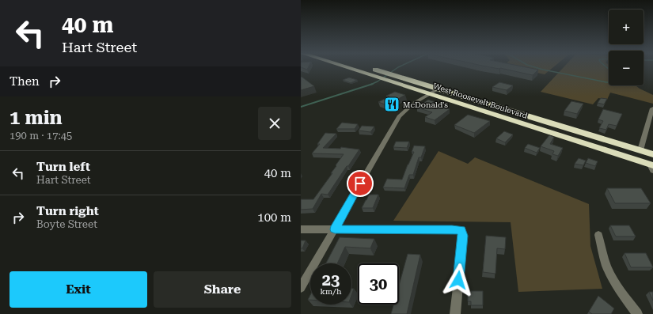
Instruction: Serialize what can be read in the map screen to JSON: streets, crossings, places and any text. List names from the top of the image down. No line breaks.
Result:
{"streets":{"highway":["West Roosevelt Boulevard"]},"places":{"restaurant":["McDonald's"]},"page":{"turn":["40 m","Hart Street"],"map_buttons":["+","−"],"then":"Then","heading":["1 min","190 m · 17:45"],"list":[{"name":"Turn left","note":"Hart Street","value":"40 m"},{"name":"Turn right","note":"Boyte Street","value":"100 m"}],"speed":"23 km/h","limit":"30","buttons":["Exit","Share"]}}
